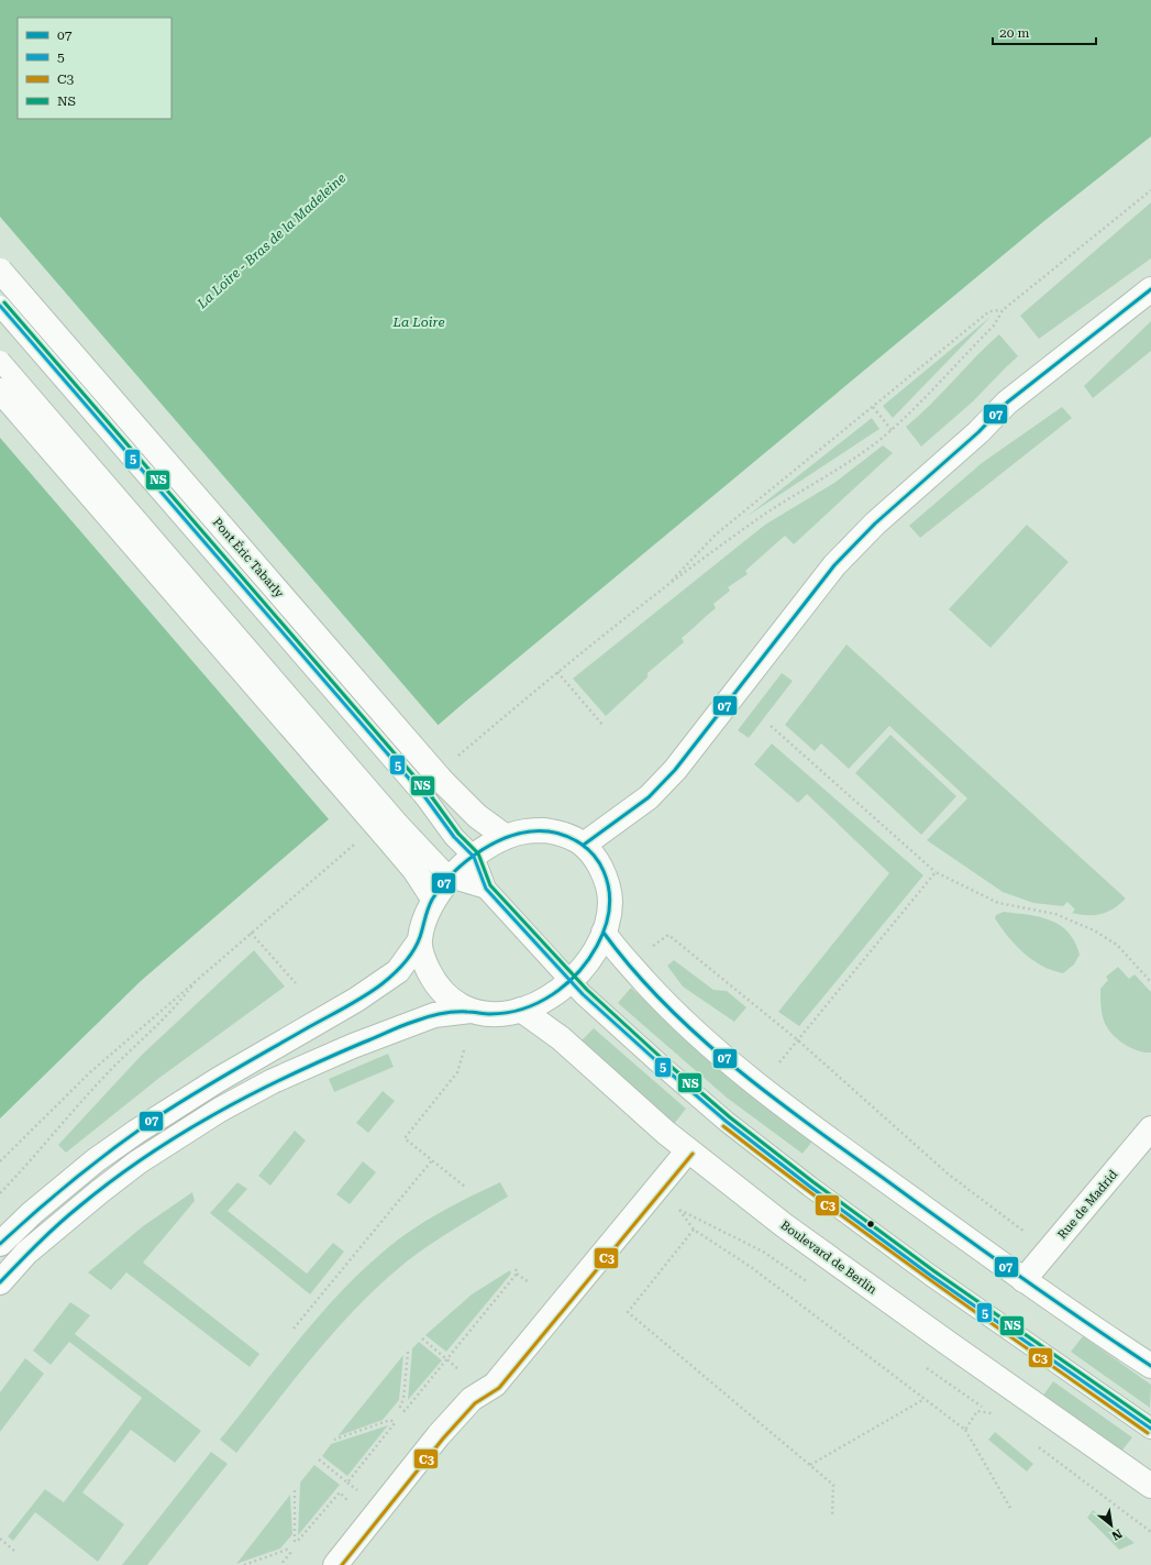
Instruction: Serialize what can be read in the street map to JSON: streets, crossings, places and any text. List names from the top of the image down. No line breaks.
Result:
{"streets":{"street":["Pont Éric Tabarly","Rue de Madrid","Boulevard de Berlin"]},"water":["La Loire - Bras de la Madeleine","La Loire"],"lines":["transit line 07","transit line NS","transit line 5","transit line C3"],"legend":["07","5","C3","NS"],"scale_bar":"20 m","north":"bottom right"}
